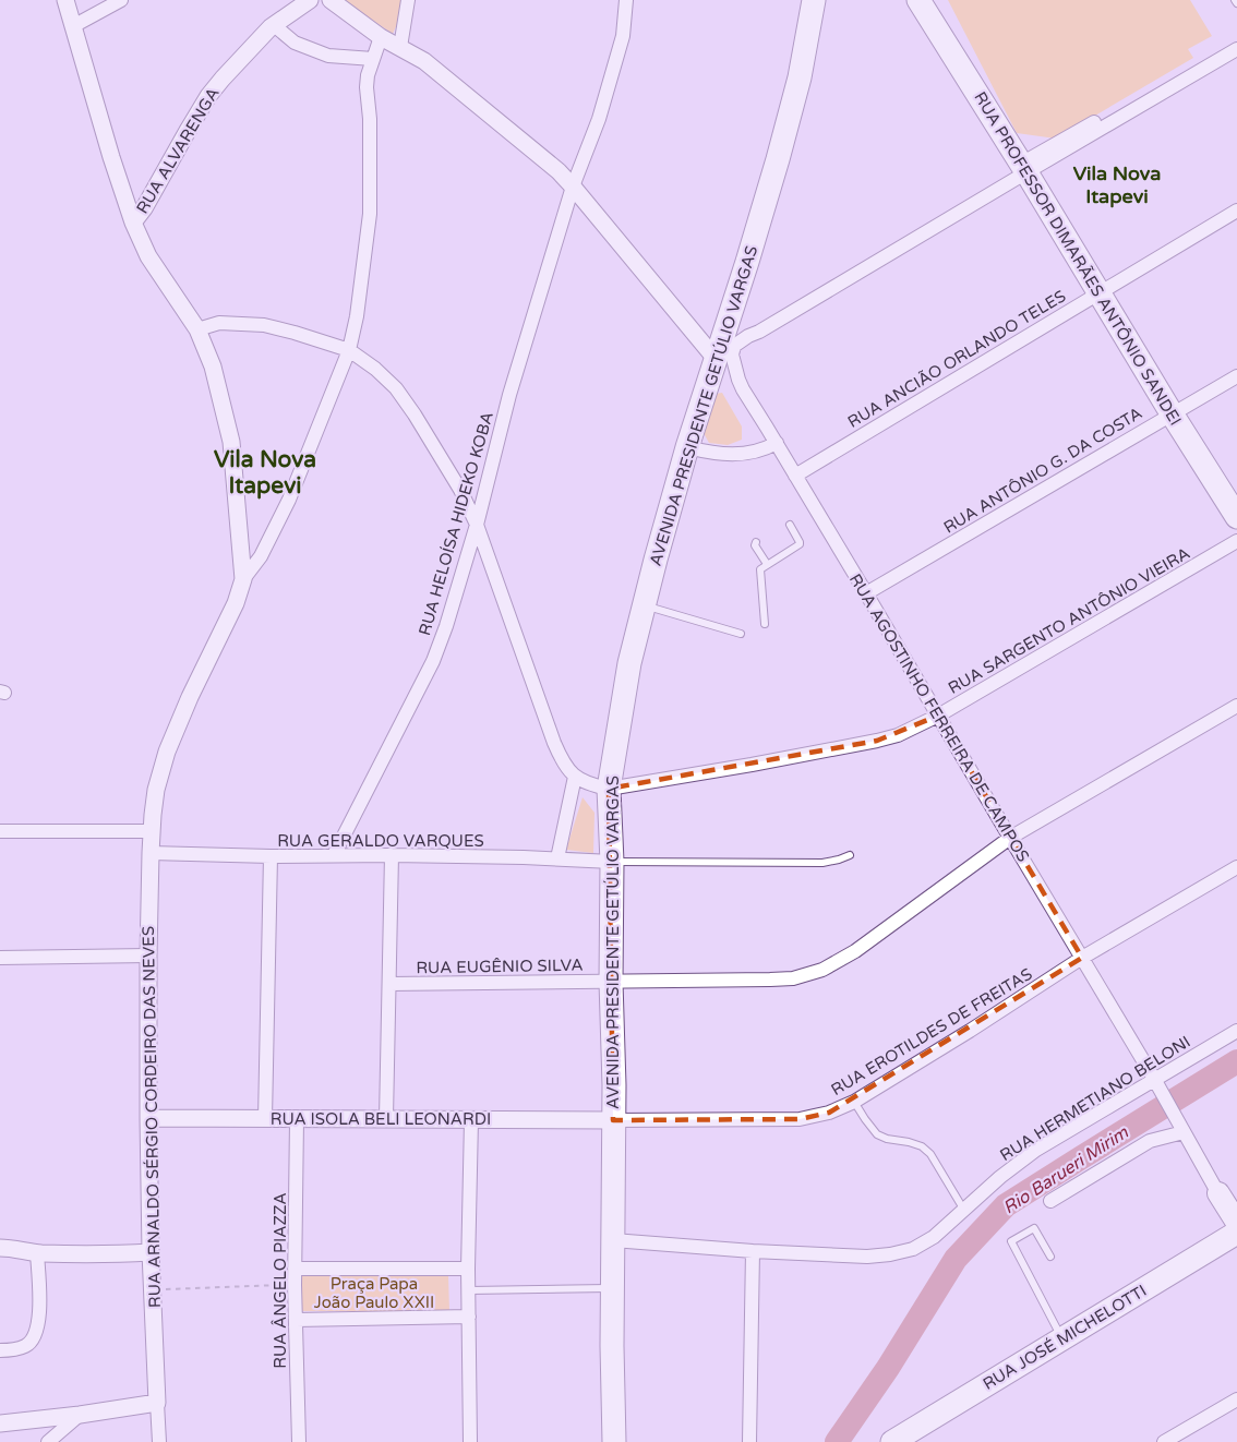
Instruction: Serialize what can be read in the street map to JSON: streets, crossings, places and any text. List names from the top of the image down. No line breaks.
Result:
{"streets":{"highway":["RUA PROFESSOR DIMARÃES ANTÔNIO SANDEI","AVENIDA PRESIDENTE GETÚLIO VARGAS","RUA JOSÉ MICHELOTTI"],"street":["RUA ALVARENGA","RUA ANCIÃO ORLANDO TELES","RUA ANTÔNIO G. DA COSTA","RUA HELOÍSA HIDEKO KOBA","RUA SARGENTO ANTÔNIO VIEIRA","RUA AGOSTINHO FERREIRA DE CAMPOS","RUA GERALDO VARQUES","RUA EUGÊNIO SILVA","RUA EROTILDES DE FREITAS","RUA HERMETIANO BELONI","RUA ARNALDO SÉRGIO CORDEIRO DAS NEVES","RUA ISOLA BELI LEONARDI","RUA ÂNGELO PIAZZA"]},"crossings":[["RUA PROFESSOR DIMARÃES ANTÔNIO SANDEI","RUA ANCIÃO ORLANDO TELES"],["RUA PROFESSOR DIMARÃES ANTÔNIO SANDEI","RUA ANTÔNIO G. DA COSTA"],["RUA ANCIÃO ORLANDO TELES","RUA AGOSTINHO FERREIRA DE CAMPOS"],["AVENIDA PRESIDENTE GETÚLIO VARGAS","RUA SARGENTO ANTÔNIO VIEIRA"],["AVENIDA PRESIDENTE GETÚLIO VARGAS","RUA AGOSTINHO FERREIRA DE CAMPOS"],["AVENIDA PRESIDENTE GETÚLIO VARGAS","RUA GERALDO VARQUES"],["AVENIDA PRESIDENTE GETÚLIO VARGAS","RUA EUGÊNIO SILVA"],["AVENIDA PRESIDENTE GETÚLIO VARGAS","RUA EROTILDES DE FREITAS"],["AVENIDA PRESIDENTE GETÚLIO VARGAS","RUA ISOLA BELI LEONARDI"],["RUA ANTÔNIO G. DA COSTA","RUA AGOSTINHO FERREIRA DE CAMPOS"],["RUA HELOÍSA HIDEKO KOBA","RUA GERALDO VARQUES"],["RUA SARGENTO ANTÔNIO VIEIRA","RUA AGOSTINHO FERREIRA DE CAMPOS"],["RUA AGOSTINHO FERREIRA DE CAMPOS","RUA EUGÊNIO SILVA"],["RUA AGOSTINHO FERREIRA DE CAMPOS","RUA EROTILDES DE FREITAS"],["RUA AGOSTINHO FERREIRA DE CAMPOS","RUA HERMETIANO BELONI"],["RUA GERALDO VARQUES","RUA ARNALDO SÉRGIO CORDEIRO DAS NEVES"],["RUA EROTILDES DE FREITAS","RUA ISOLA BELI LEONARDI"],["RUA ARNALDO SÉRGIO CORDEIRO DAS NEVES","RUA ISOLA BELI LEONARDI"],["RUA ISOLA BELI LEONARDI","RUA ÂNGELO PIAZZA"]],"districts":["Vila Nova Itapevi","Vila Nova Itapevi"],"water":["Rio Barueri Mirim"],"parks":["Praça Papa João Paulo XXII"]}
